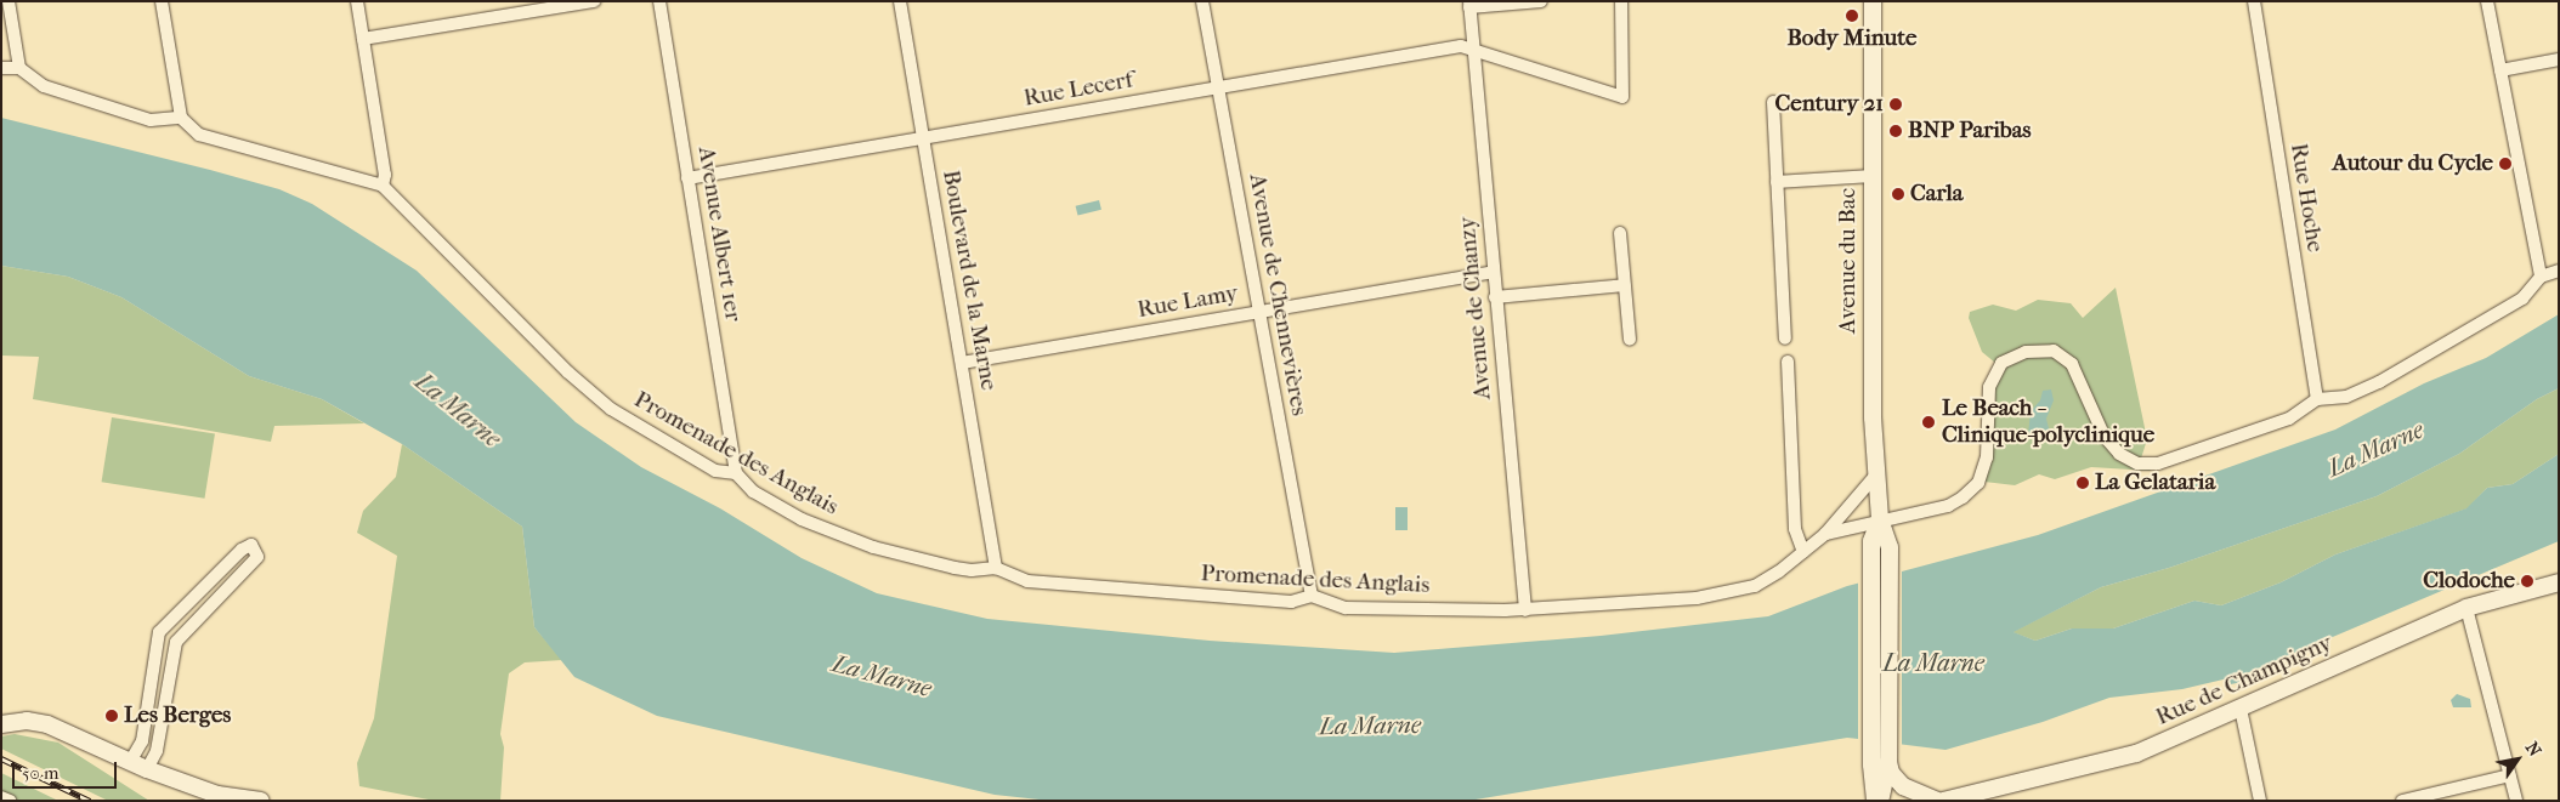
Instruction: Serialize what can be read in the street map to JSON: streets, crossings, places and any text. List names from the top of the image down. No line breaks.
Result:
{"streets":{"main road":["Avenue du Bac","Rue de Champigny"],"street":["Rue Lecerf","Rue Hoche","Avenue Albert 1er","Boulevard de la Marne","Avenue de Chennevières","Rue Lamy","Avenue de Chanzy","Promenade des Anglais"]},"crossings":[["Rue Lecerf","Avenue Albert 1er"],["Rue Lecerf","Boulevard de la Marne"],["Rue Lecerf","Avenue de Chennevières"],["Rue Lecerf","Avenue de Chanzy"],["Rue Hoche","Promenade des Anglais"],["Avenue Albert 1er","Promenade des Anglais"],["Avenue du Bac","Promenade des Anglais"],["Boulevard de la Marne","Rue Lamy"],["Boulevard de la Marne","Promenade des Anglais"],["Avenue de Chennevières","Rue Lamy"],["Avenue de Chennevières","Promenade des Anglais"],["Rue Lamy","Avenue de Chanzy"],["Avenue de Chanzy","Promenade des Anglais"]],"water":["La Marne"],"places":["Body Minute","Century 21","BNP Paribas","Autour du Cycle","Carla","Le Beach - Clinique-polyclinique","La Gelataria","Clodoche","Les Berges"],"scale_bar":"50 m","north":"top right"}
